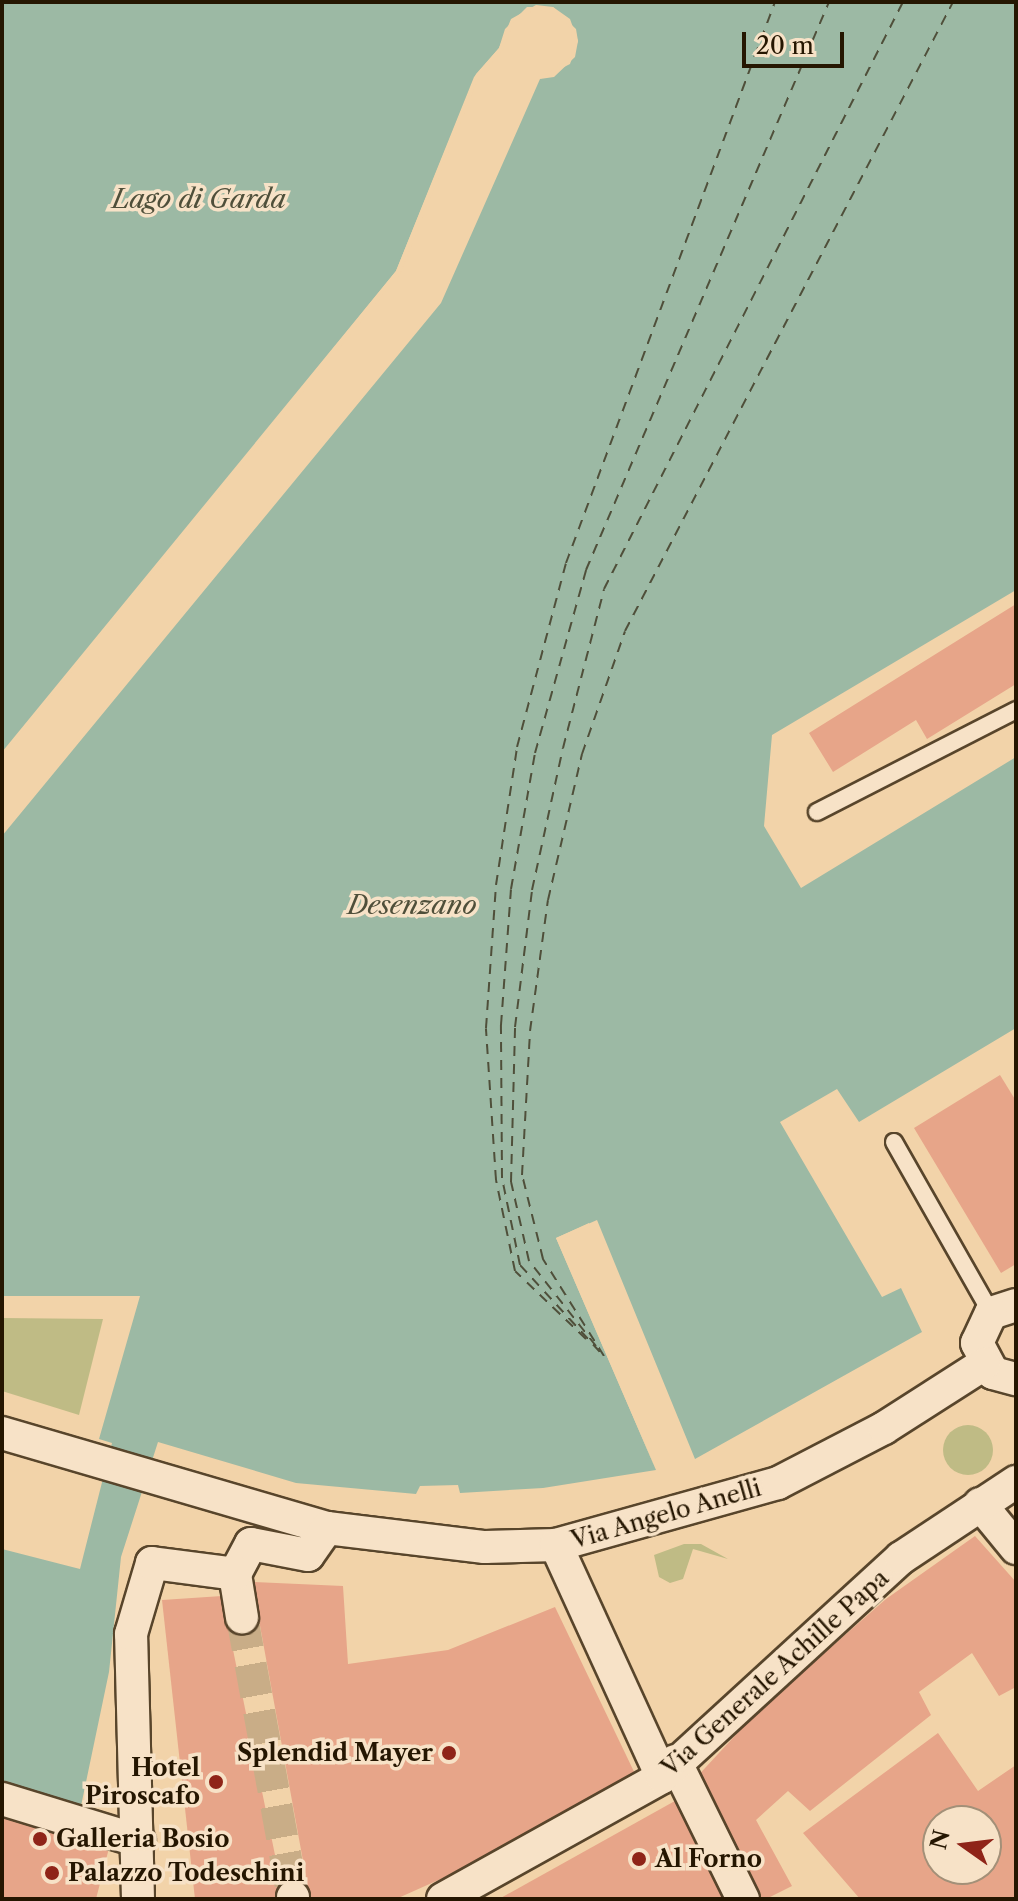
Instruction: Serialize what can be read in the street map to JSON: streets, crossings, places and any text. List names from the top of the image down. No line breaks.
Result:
{"streets":{"street":["Via Angelo Anelli","Via Generale Achille Papa"]},"water":["Lago di Garda","Desenzano"],"places":["Splendid Mayer","Hotel Piroscafo","Galleria Bosio","Al Forno","Palazzo Todeschini"],"scale_bar":"20 m","north":"left"}
